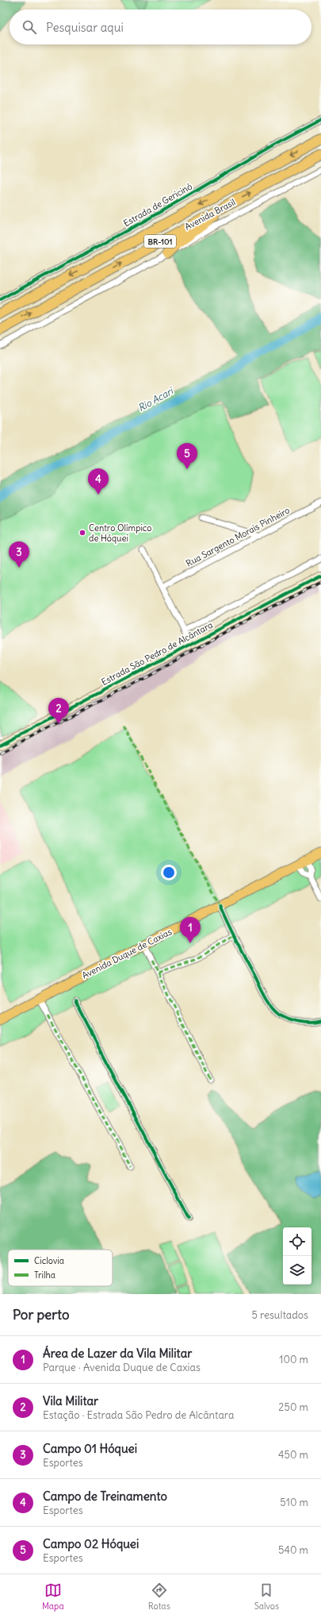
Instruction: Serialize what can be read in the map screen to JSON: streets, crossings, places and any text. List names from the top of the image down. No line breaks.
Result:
{"streets":{"highway":["Avenida Brasil","BR-101"],"main road":["Avenida Duque de Caxias"],"street":["Estrada de Gericinó","Rua Sargento Morais Pinheiro","Estrada São Pedro de Alcântara"]},"water":["Rio Acari"],"places":["Centro Olímpico de Hóquei"],"legend":["Ciclovia","Trilha"],"page":{"search":"Pesquisar aqui","pins":["5","4","3","2","1"],"heading":["Por perto","5 resultados"],"list":[{"mark":"1","name":"Área de Lazer da Vila Militar","note":"Parque · Avenida Duque de Caxias","value":"100 m"},{"mark":"2","name":"Vila Militar","note":"Estação · Estrada São Pedro de Alcântara","value":"250 m"},{"mark":"3","name":"Campo 01 Hóquei","note":"Esportes","value":"450 m"},{"mark":"4","name":"Campo de Treinamento","note":"Esportes","value":"510 m"},{"mark":"5","name":"Campo 02 Hóquei","note":"Esportes","value":"540 m"}],"nav":["Mapa","Rotas","Salvos"]}}
